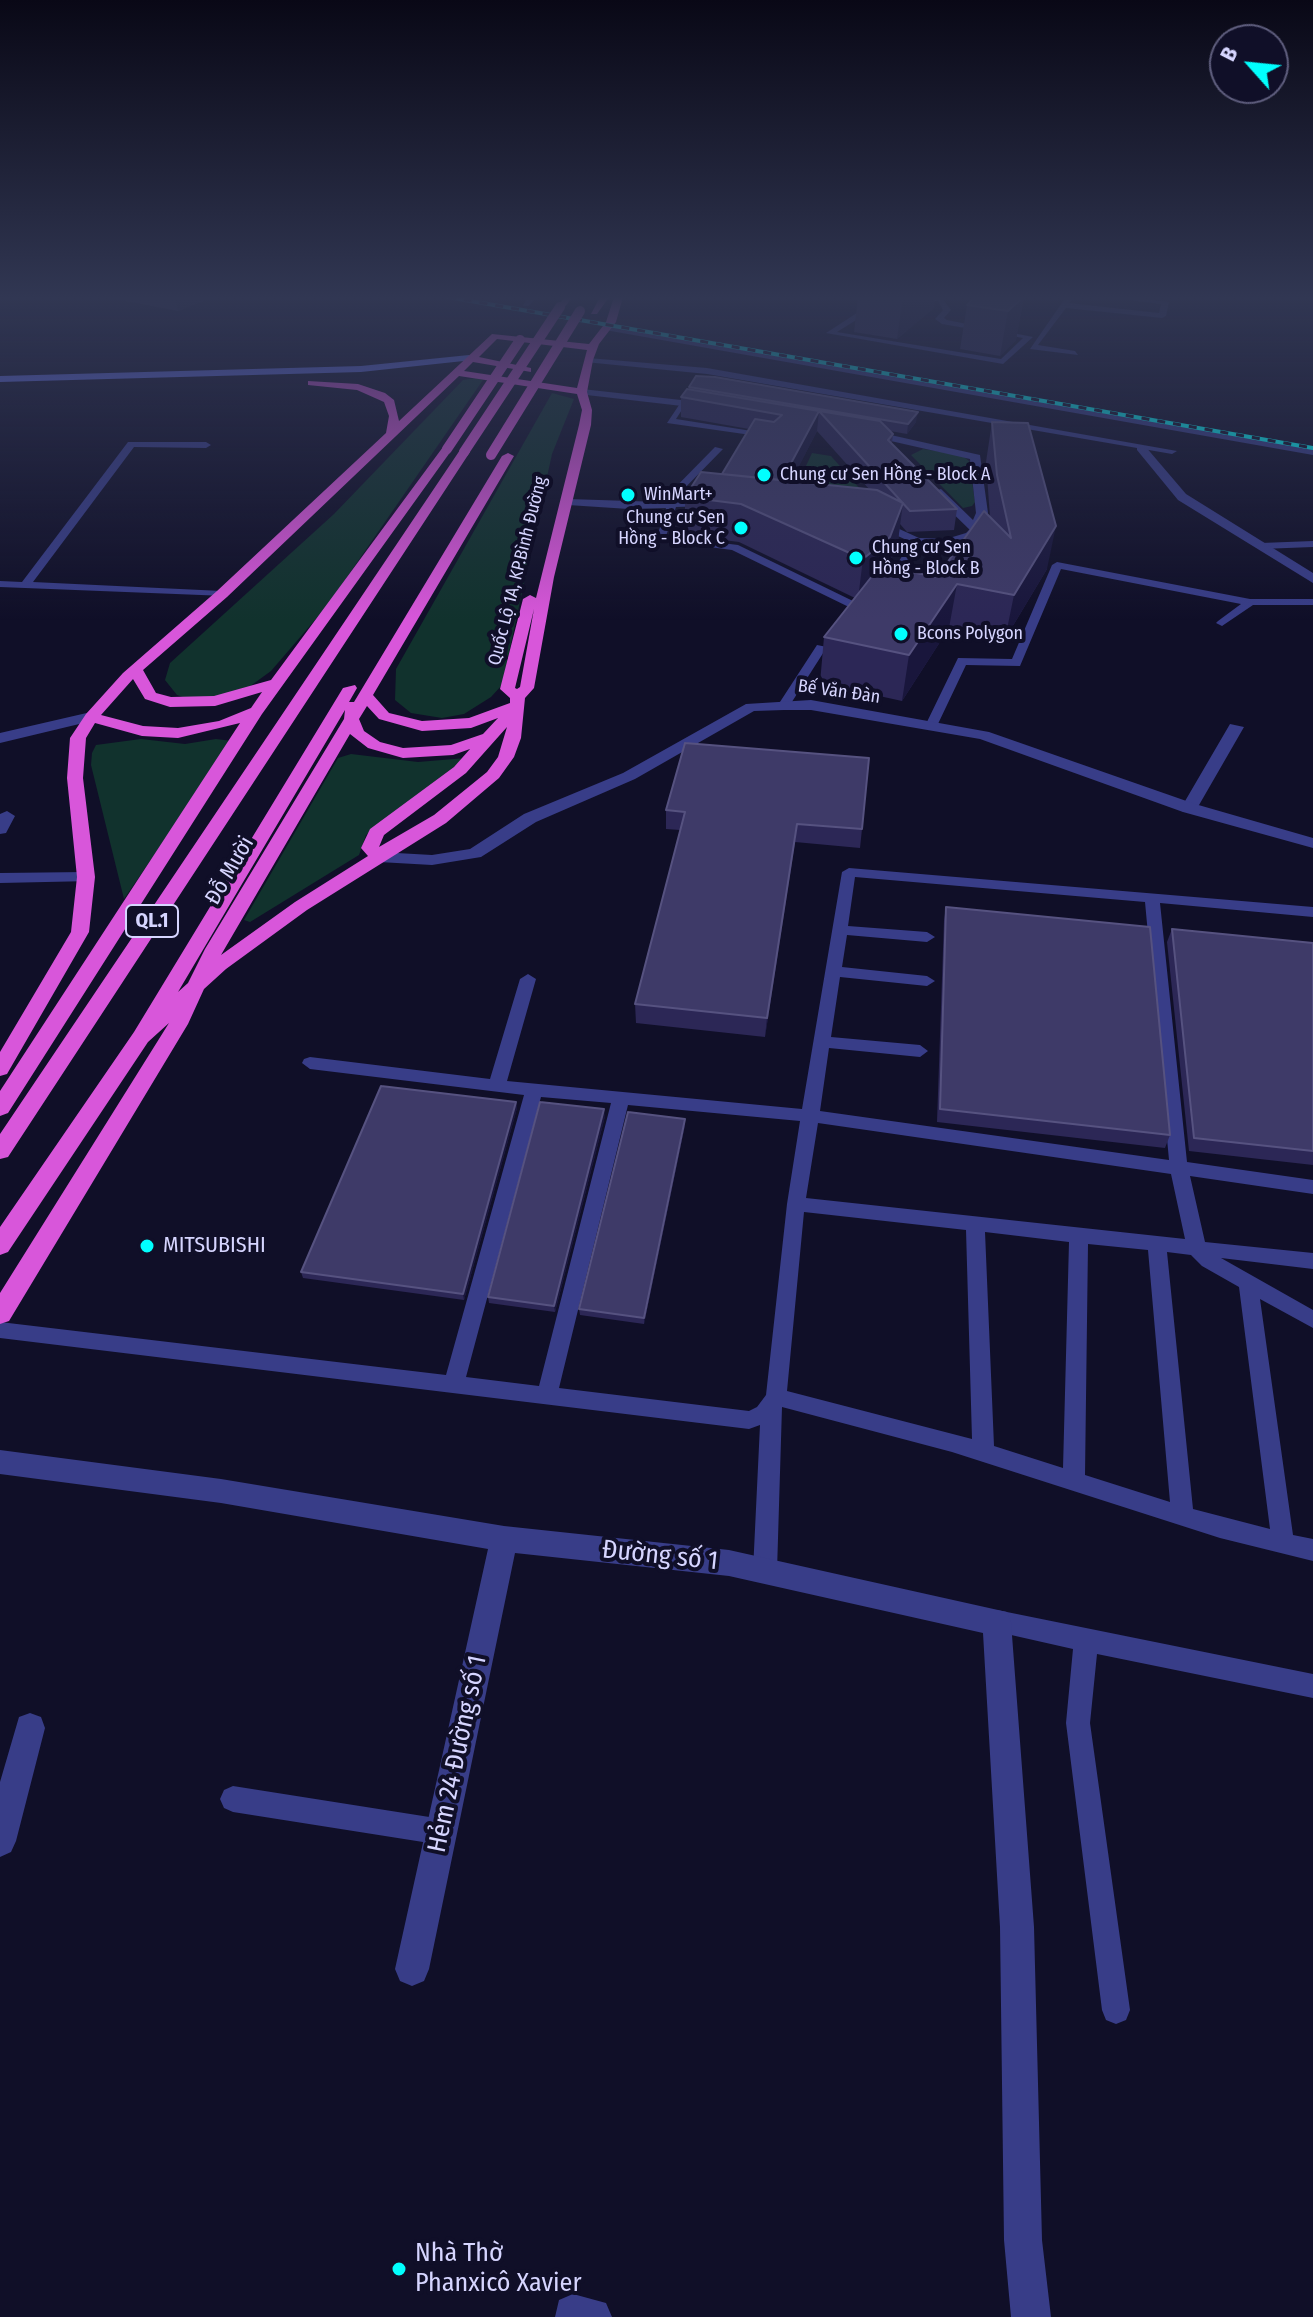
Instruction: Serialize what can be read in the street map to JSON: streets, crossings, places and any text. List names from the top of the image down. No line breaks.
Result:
{"streets":{"highway":["Quốc Lộ 1A, KP.Bình Đường","Đỗ Mười","QL.1"],"street":["Bế Văn Đàn","Đường số 1","Hẻm 24 Đường số 1"]},"crossings":[["Đường số 1","Hẻm 24 Đường số 1"]],"places":["Chung cư Sen Hồng - Block A","WinMart+","Chung cư Sen Hồng - Block C","Chung cư Sen Hồng - Block B","Bcons Polygon","MITSUBISHI","Nhà Thờ Phanxicô Xavier"],"north":"top left"}
